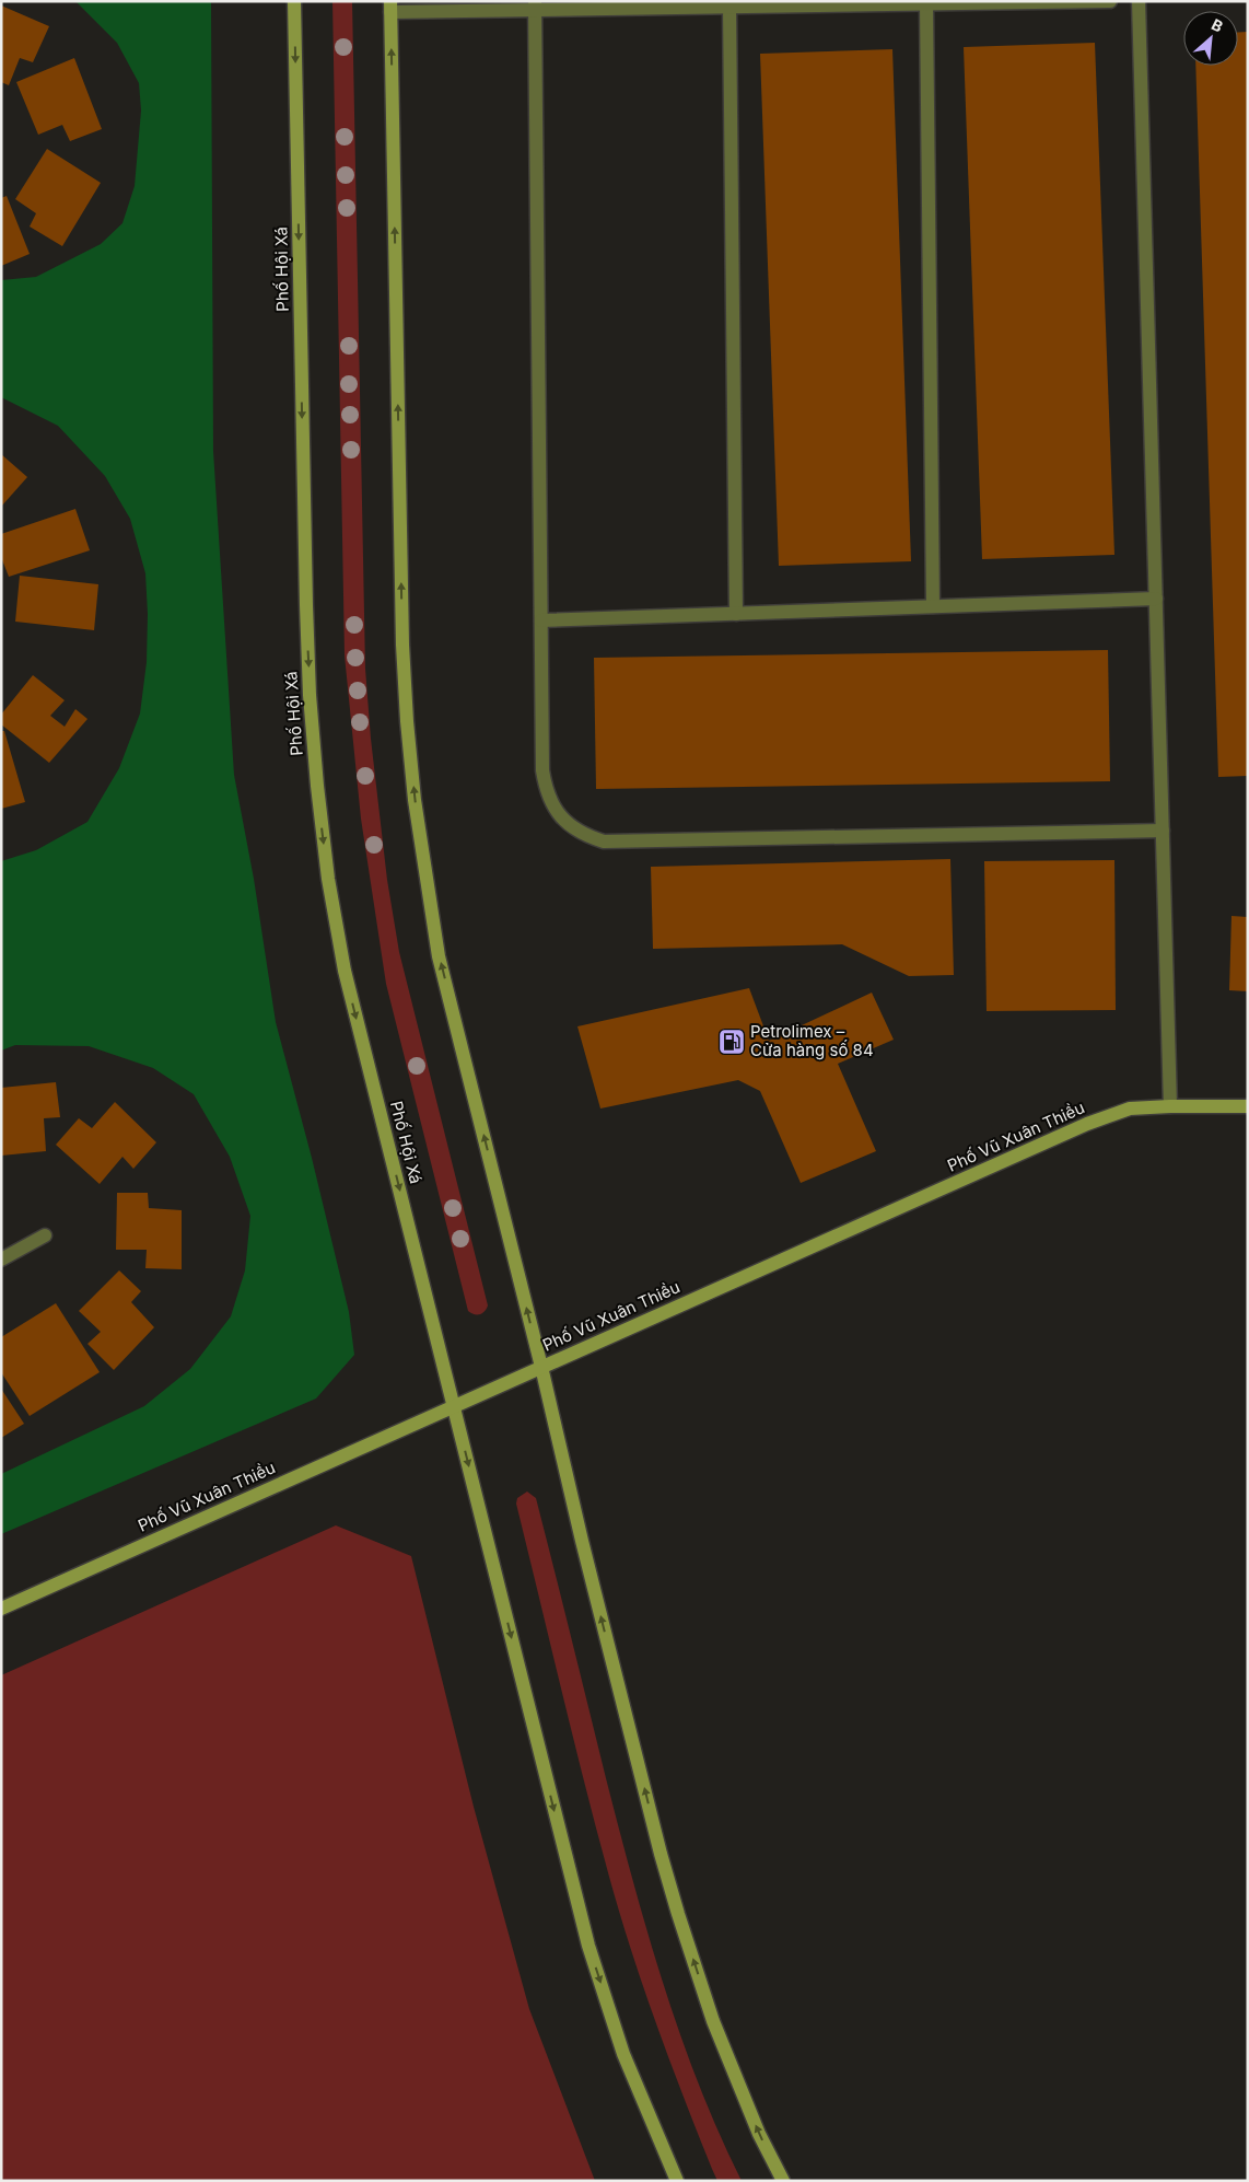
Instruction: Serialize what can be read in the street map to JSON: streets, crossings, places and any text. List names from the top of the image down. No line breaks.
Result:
{"streets":{"main road":["Phố Hội Xá","Phố Vũ Xuân Thiều"]},"crossings":[["Phố Hội Xá","Phố Vũ Xuân Thiều"]],"places":{"fuel station":["Petrolimex – Cửa hàng số 84"]},"north":"top right"}
